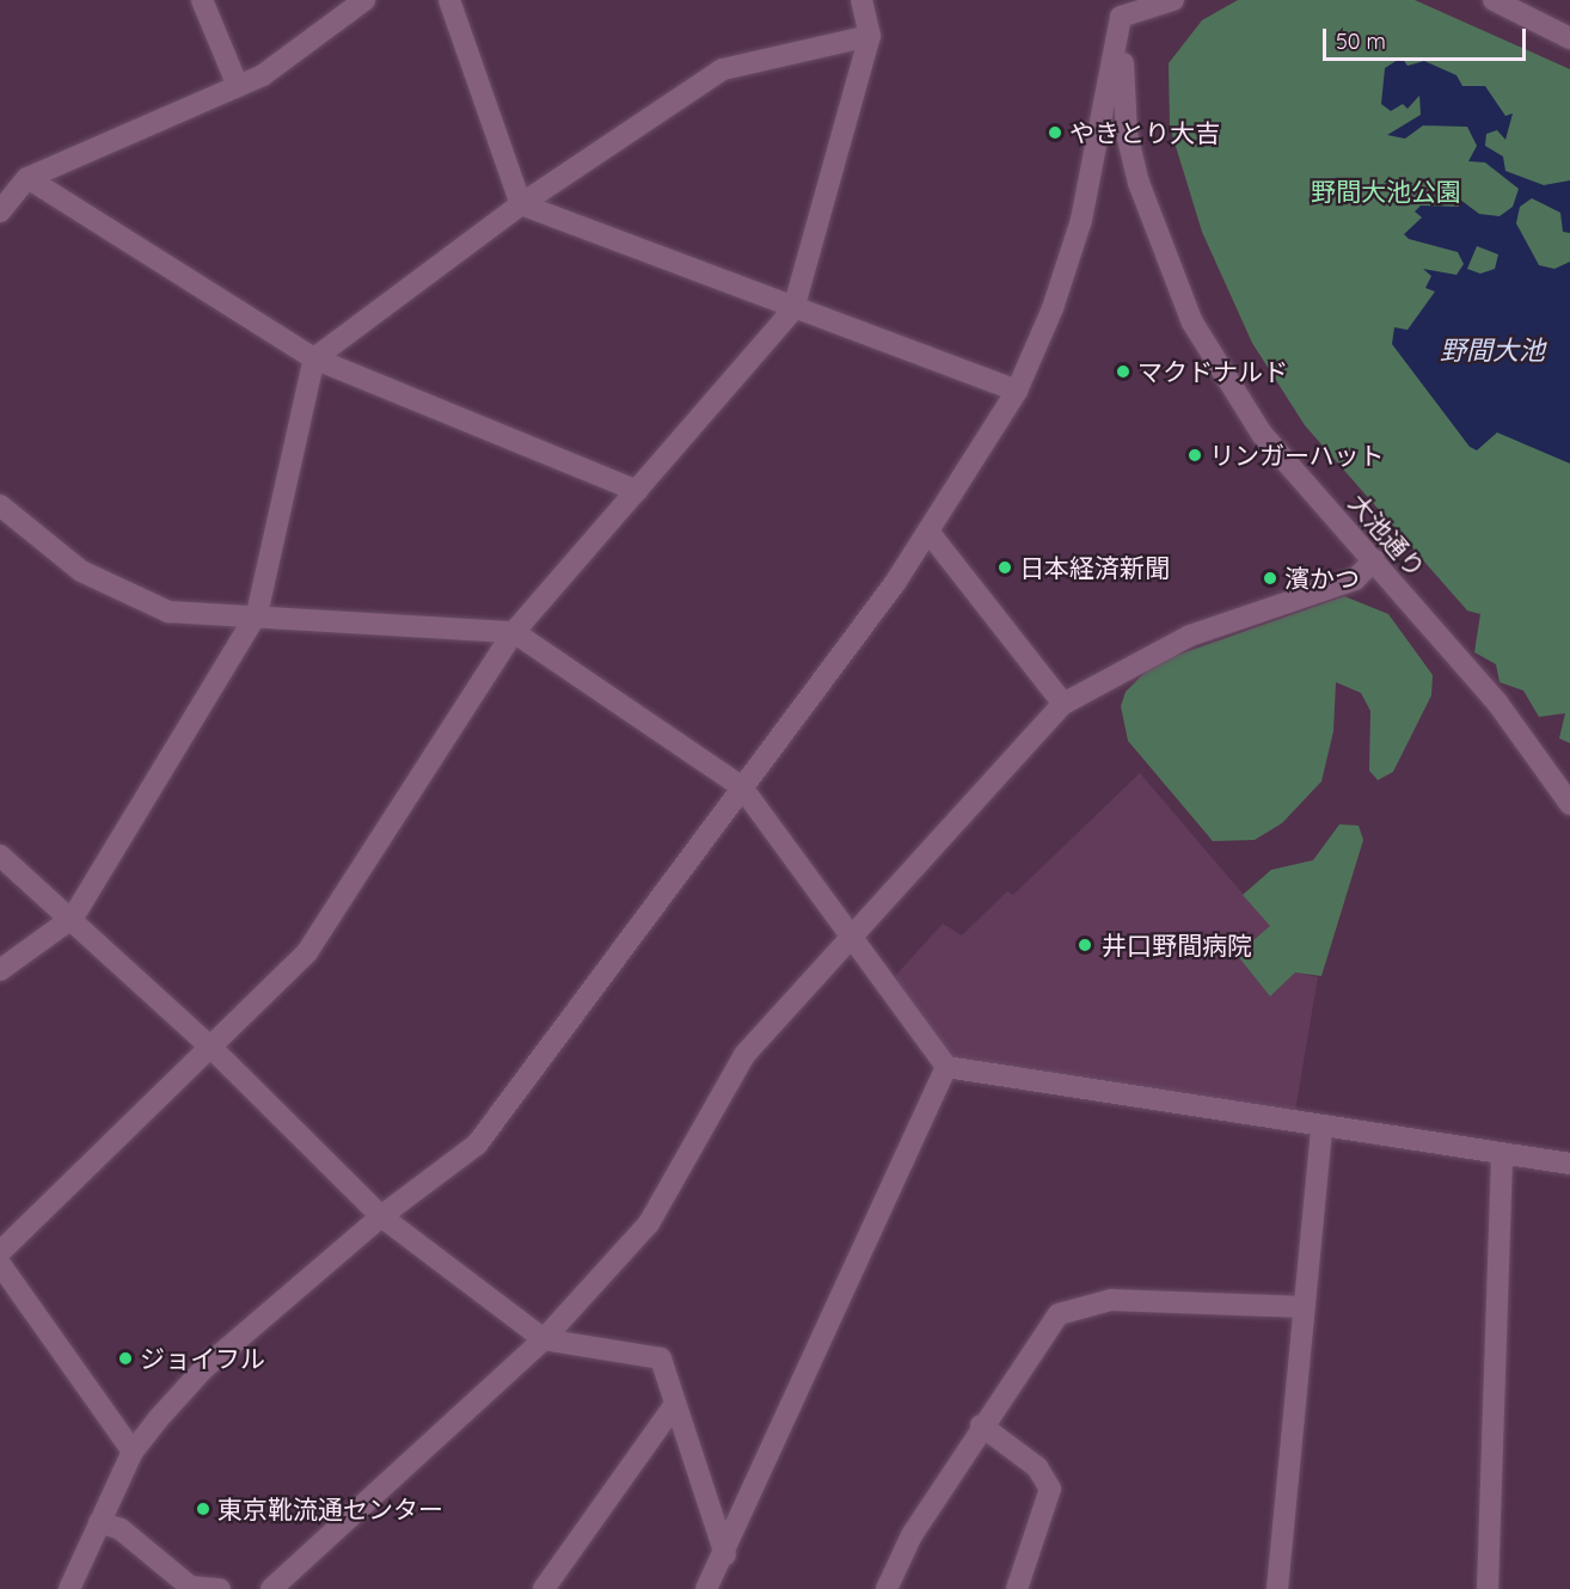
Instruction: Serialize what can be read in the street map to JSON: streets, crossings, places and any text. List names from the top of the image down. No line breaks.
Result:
{"streets":{"street":["大池通り"]},"water":["野間大池"],"parks":["野間大池公園"],"places":["やきとり大吉","マクドナルド","リンガーハット","日本経済新聞","濱かつ","井口野間病院","ジョイフル","東京靴流通センター"],"scale_bar":"50 m"}
